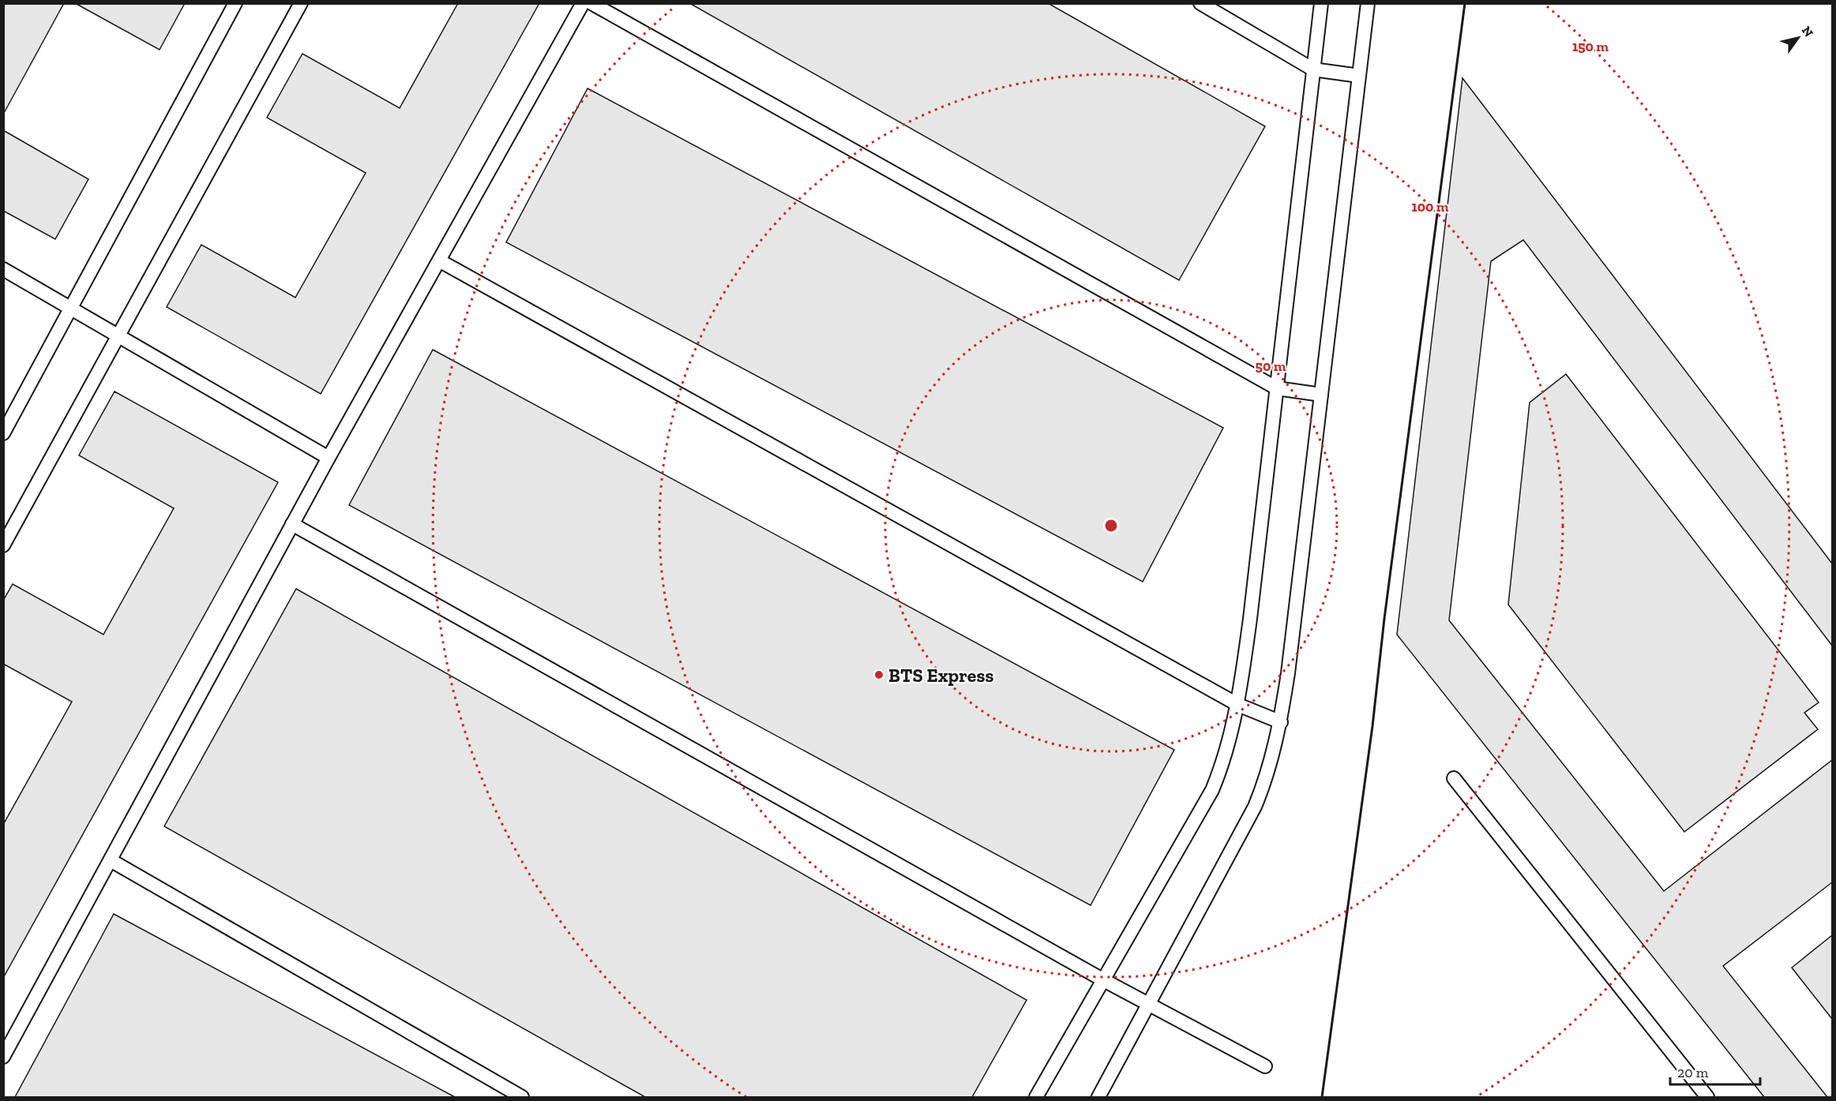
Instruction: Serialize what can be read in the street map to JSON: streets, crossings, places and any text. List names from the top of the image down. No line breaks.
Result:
{"places":["BTS Express"],"scale_bar":"20 m","north":"top right","rings":["150 m","100 m","50 m"]}
